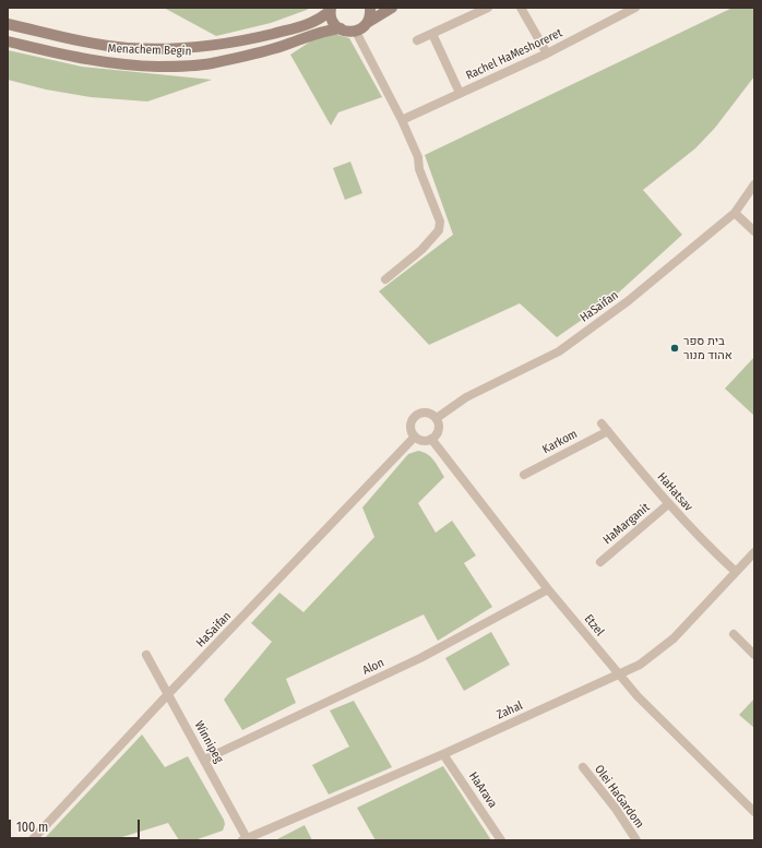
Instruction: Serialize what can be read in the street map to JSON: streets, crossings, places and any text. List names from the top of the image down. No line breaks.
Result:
{"streets":{"main road":["Menachem Begin"],"street":["Rachel HaMeshoreret","HaSaifan","Karkom","HaHatsav","HaMarganit","Etzel","Alon","Zahal","Winnipeg","HaArava","Olei HaGardom"]},"crossings":[["HaSaifan","Etzel"],["HaSaifan","Winnipeg"],["Karkom","HaHatsav"],["HaHatsav","HaMarganit"],["HaHatsav","Zahal"],["Etzel","Alon"],["Etzel","Zahal"],["Alon","Winnipeg"],["Zahal","Winnipeg"],["Zahal","HaArava"]],"places":["בית ספר אהוד מנור"],"scale_bar":"100 m"}
